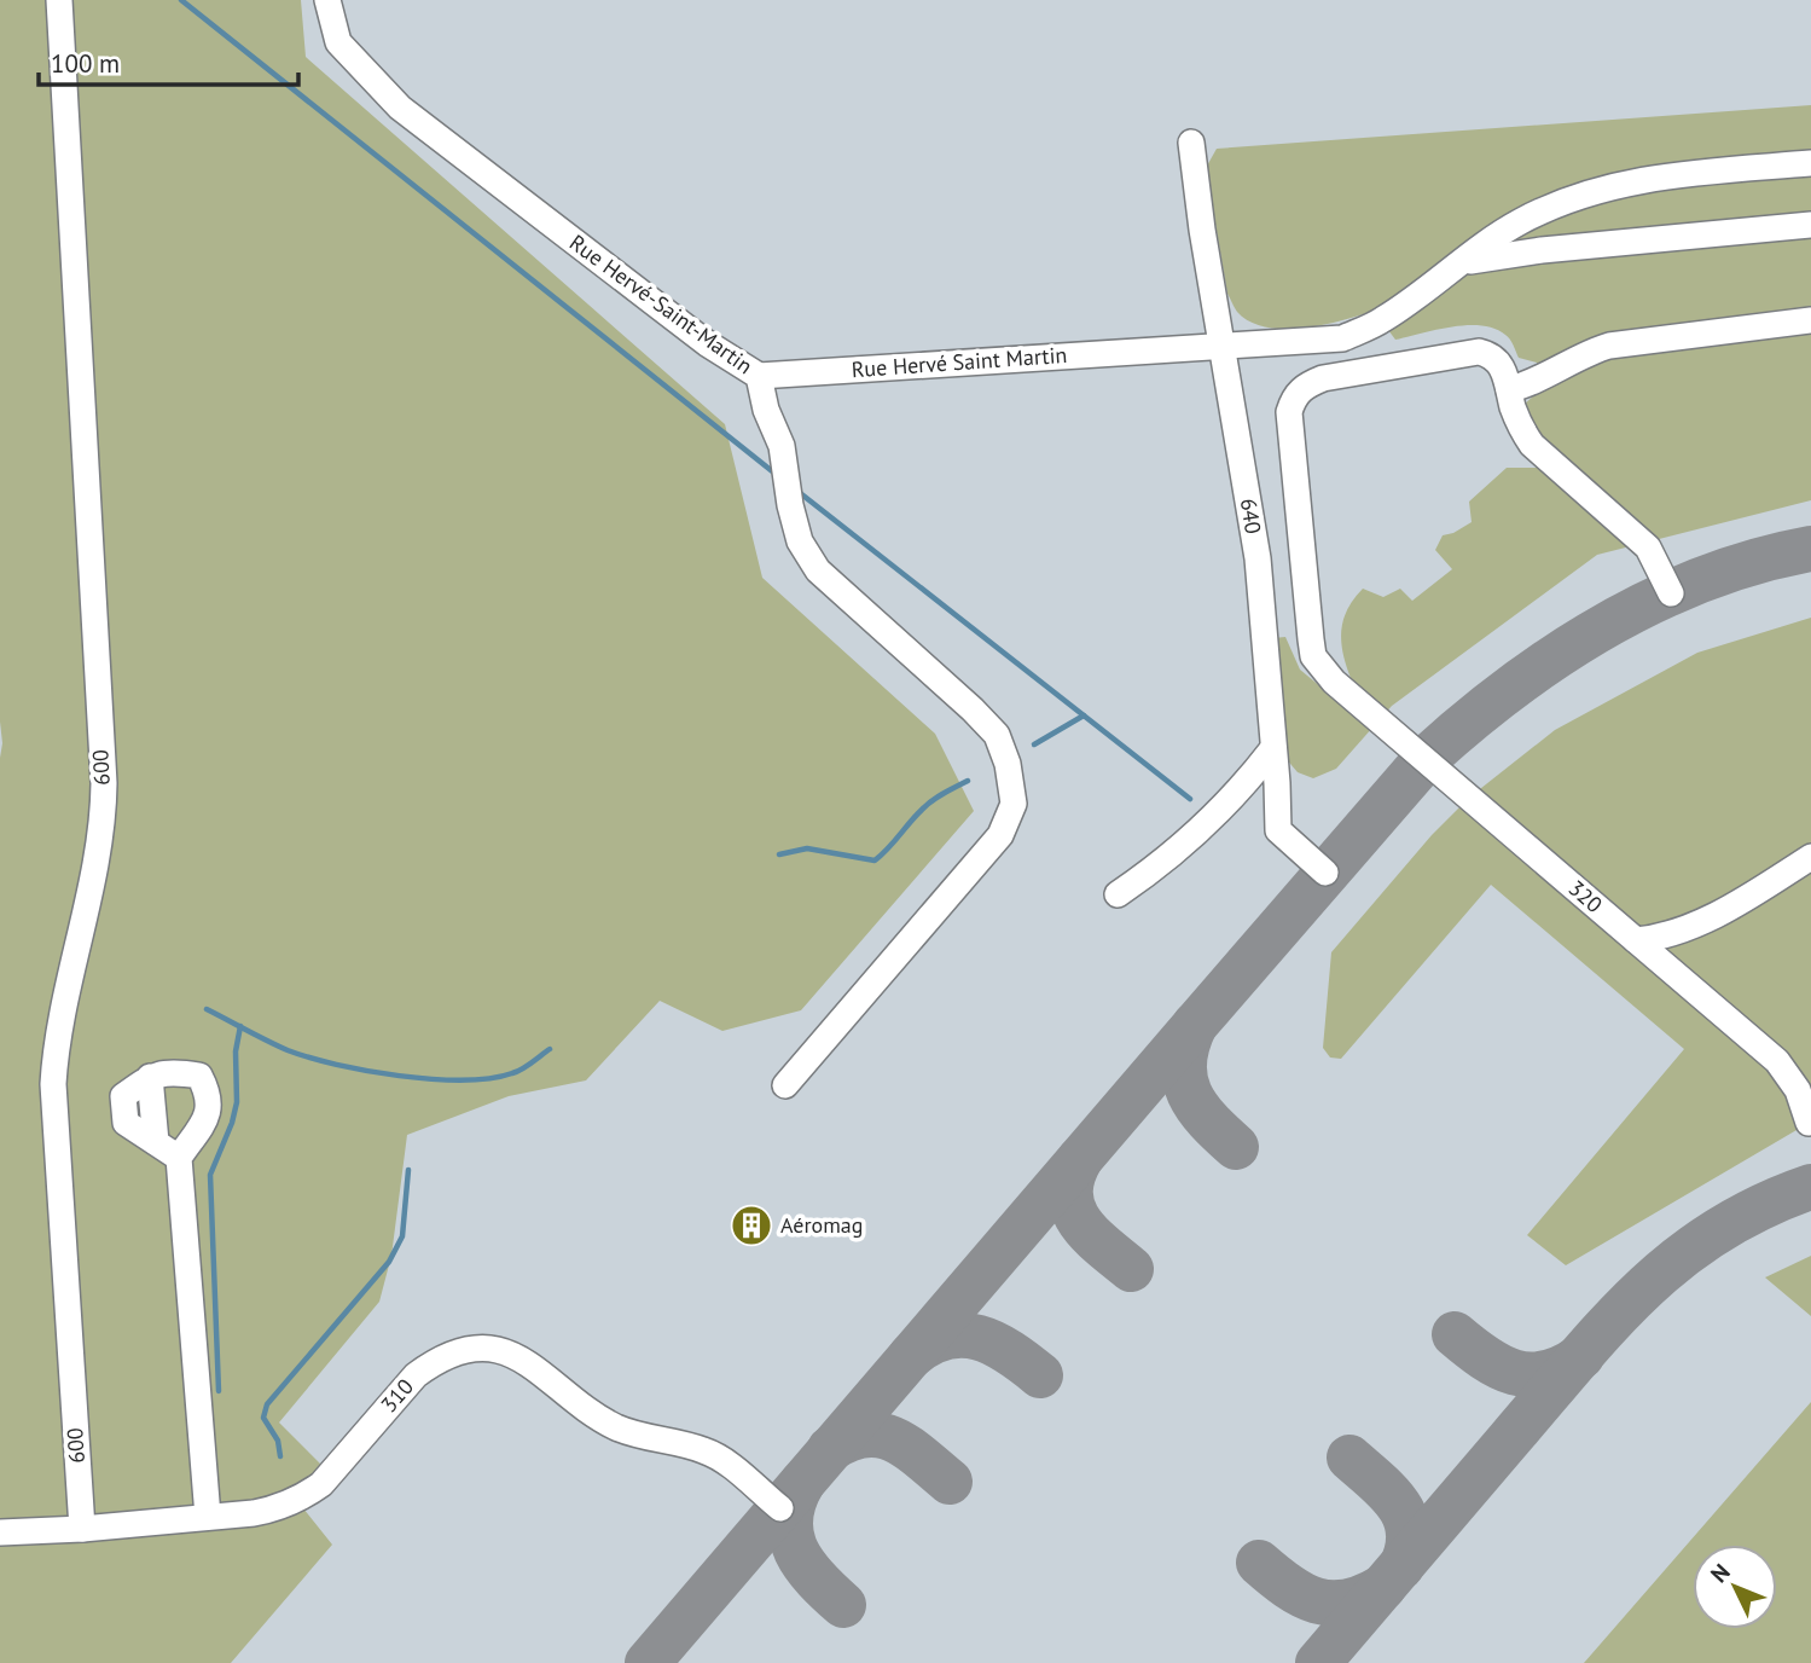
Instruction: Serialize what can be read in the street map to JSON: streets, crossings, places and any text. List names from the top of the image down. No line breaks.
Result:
{"streets":{"lane":["Rue Hervé-Saint-Martin","Rue Hervé Saint Martin","640","600","320","310"]},"crossings":[["Rue Hervé-Saint-Martin","Rue Hervé Saint Martin"],["Rue Hervé Saint Martin","640"],["600","310"]],"places":{"building":["Aéromag"]},"scale_bar":"100 m","north":"top left"}
